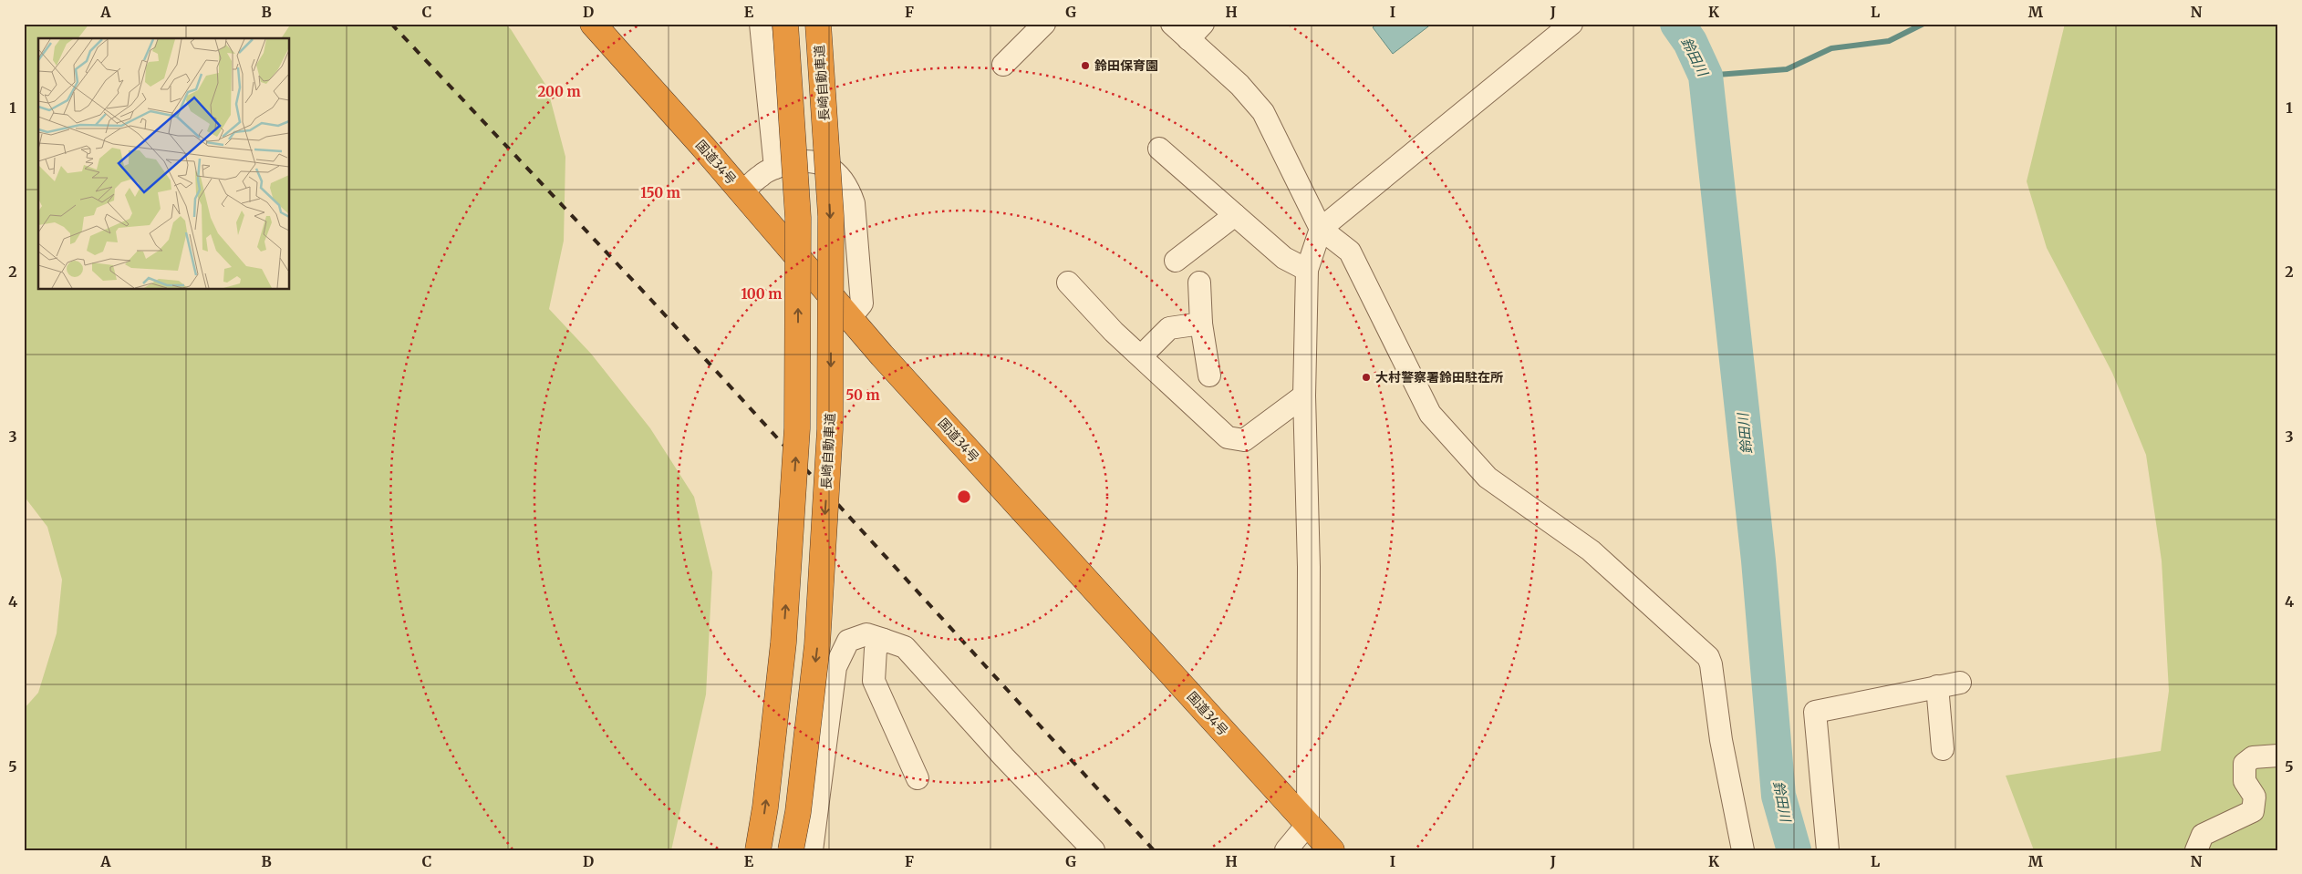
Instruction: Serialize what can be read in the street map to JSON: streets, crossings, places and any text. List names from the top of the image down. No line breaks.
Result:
{"streets":{"highway":["長崎自動車道","国道34号"]},"water":["鈴田川"],"places":["鈴田保育園","大村警察署鈴田駐在所"],"grid":{"columns":["A","B","C","D","E","F","G","H","I","J","K","L","M","N"],"rows":["1","2","3","4","5"]},"rings":["200 m","150 m","100 m","50 m"]}
